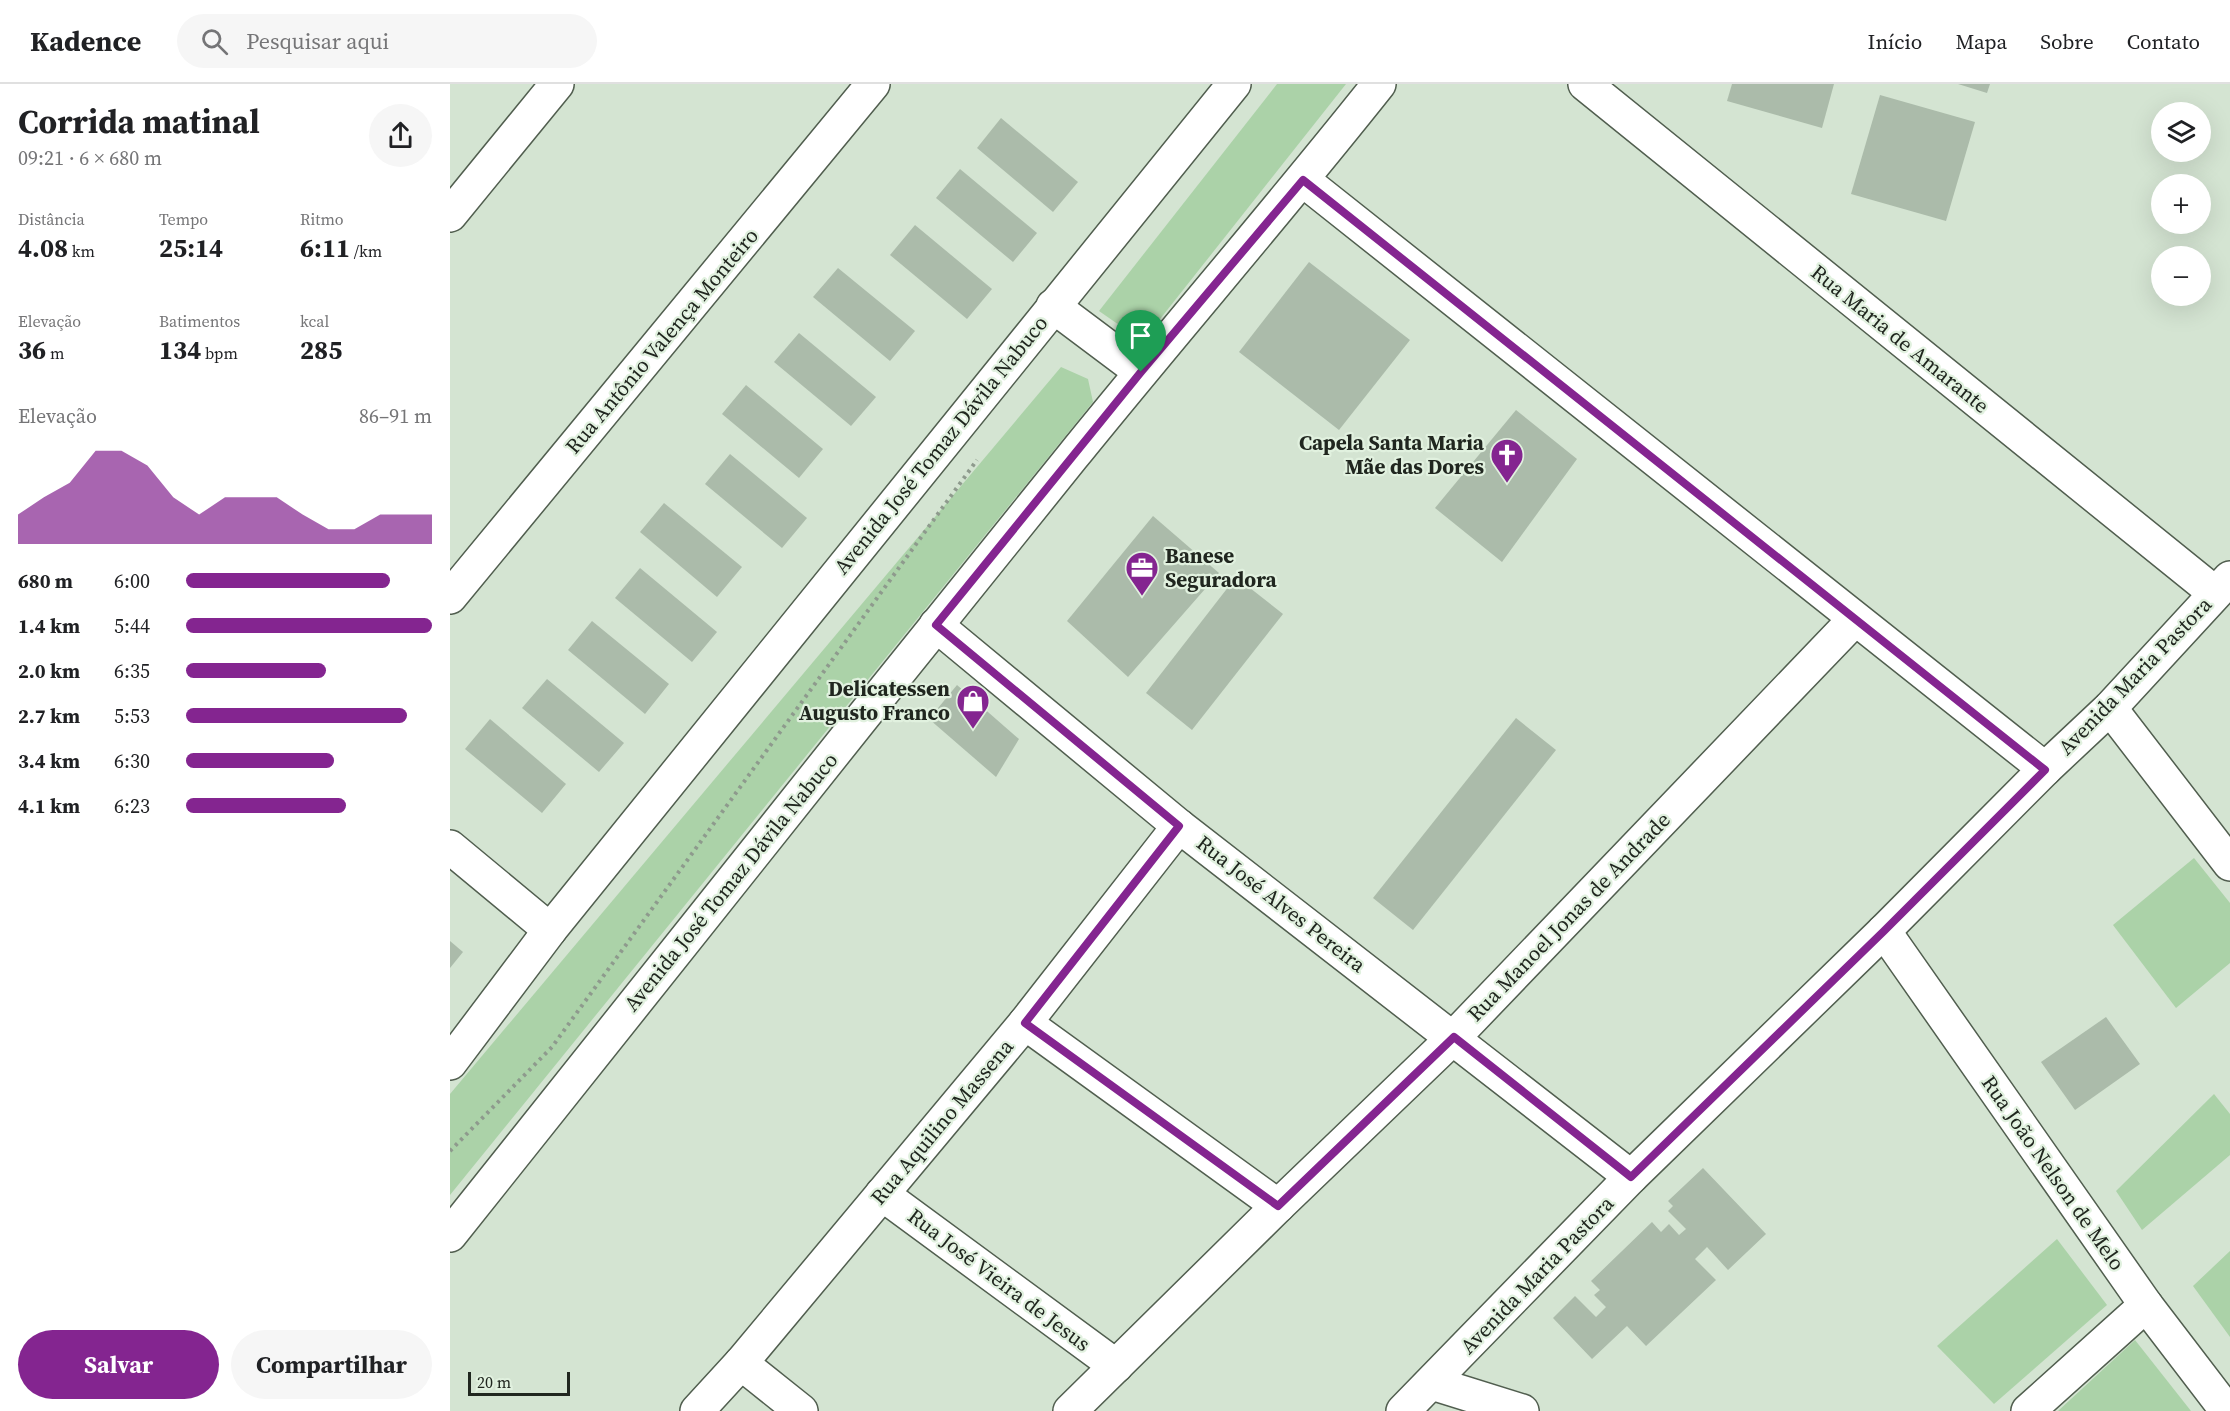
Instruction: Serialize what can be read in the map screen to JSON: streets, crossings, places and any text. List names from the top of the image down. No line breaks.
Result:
{"streets":{"street":["Rua Maria de Amarante","Rua Antônio Valença Monteiro","Avenida José Tomaz Dávila Nabuco","Avenida Maria Pastora","Rua José Alves Pereira","Rua Manoel Jonas de Andrade","Rua Aquilino Massena","Rua João Nelson de Melo","Rua José Vieira de Jesus"]},"crossings":[["Rua Maria de Amarante","Avenida Maria Pastora"],["Avenida José Tomaz Dávila Nabuco","Rua José Alves Pereira"],["Avenida Maria Pastora","Rua José Alves Pereira"],["Avenida Maria Pastora","Rua João Nelson de Melo"],["Rua José Alves Pereira","Rua Manoel Jonas de Andrade"],["Rua José Alves Pereira","Rua Aquilino Massena"],["Rua Manoel Jonas de Andrade","Rua José Vieira de Jesus"],["Rua Aquilino Massena","Rua José Vieira de Jesus"]],"places":{"church":["Capela Santa Maria Mãe das Dores"],"office":["Banese Seguradora"],"shop":["Delicatessen Augusto Franco"]},"scale_bar":"20 m","page":{"header":"Kadence","search":"Pesquisar aqui","nav":["Início","Mapa","Sobre","Contato"],"heading":["Corrida matinal","09:21 · 6 × 680 m"],"map_buttons":["+","−"],"stats":[["Distância","4.08 km"],["Tempo","25:14"],["Ritmo","6:11 /km"],["Elevação","36 m"],["Batimentos","134 bpm"],["kcal","285"]],"chart":["Elevação","86–91 m"],"list":[{"name":"680 m","note":"6:00"},{"name":"1.4 km","note":"5:44"},{"name":"2.0 km","note":"6:35"},{"name":"2.7 km","note":"5:53"},{"name":"3.4 km","note":"6:30"},{"name":"4.1 km","note":"6:23"}],"buttons":["Salvar","Compartilhar"],"scale":"20 m"}}
